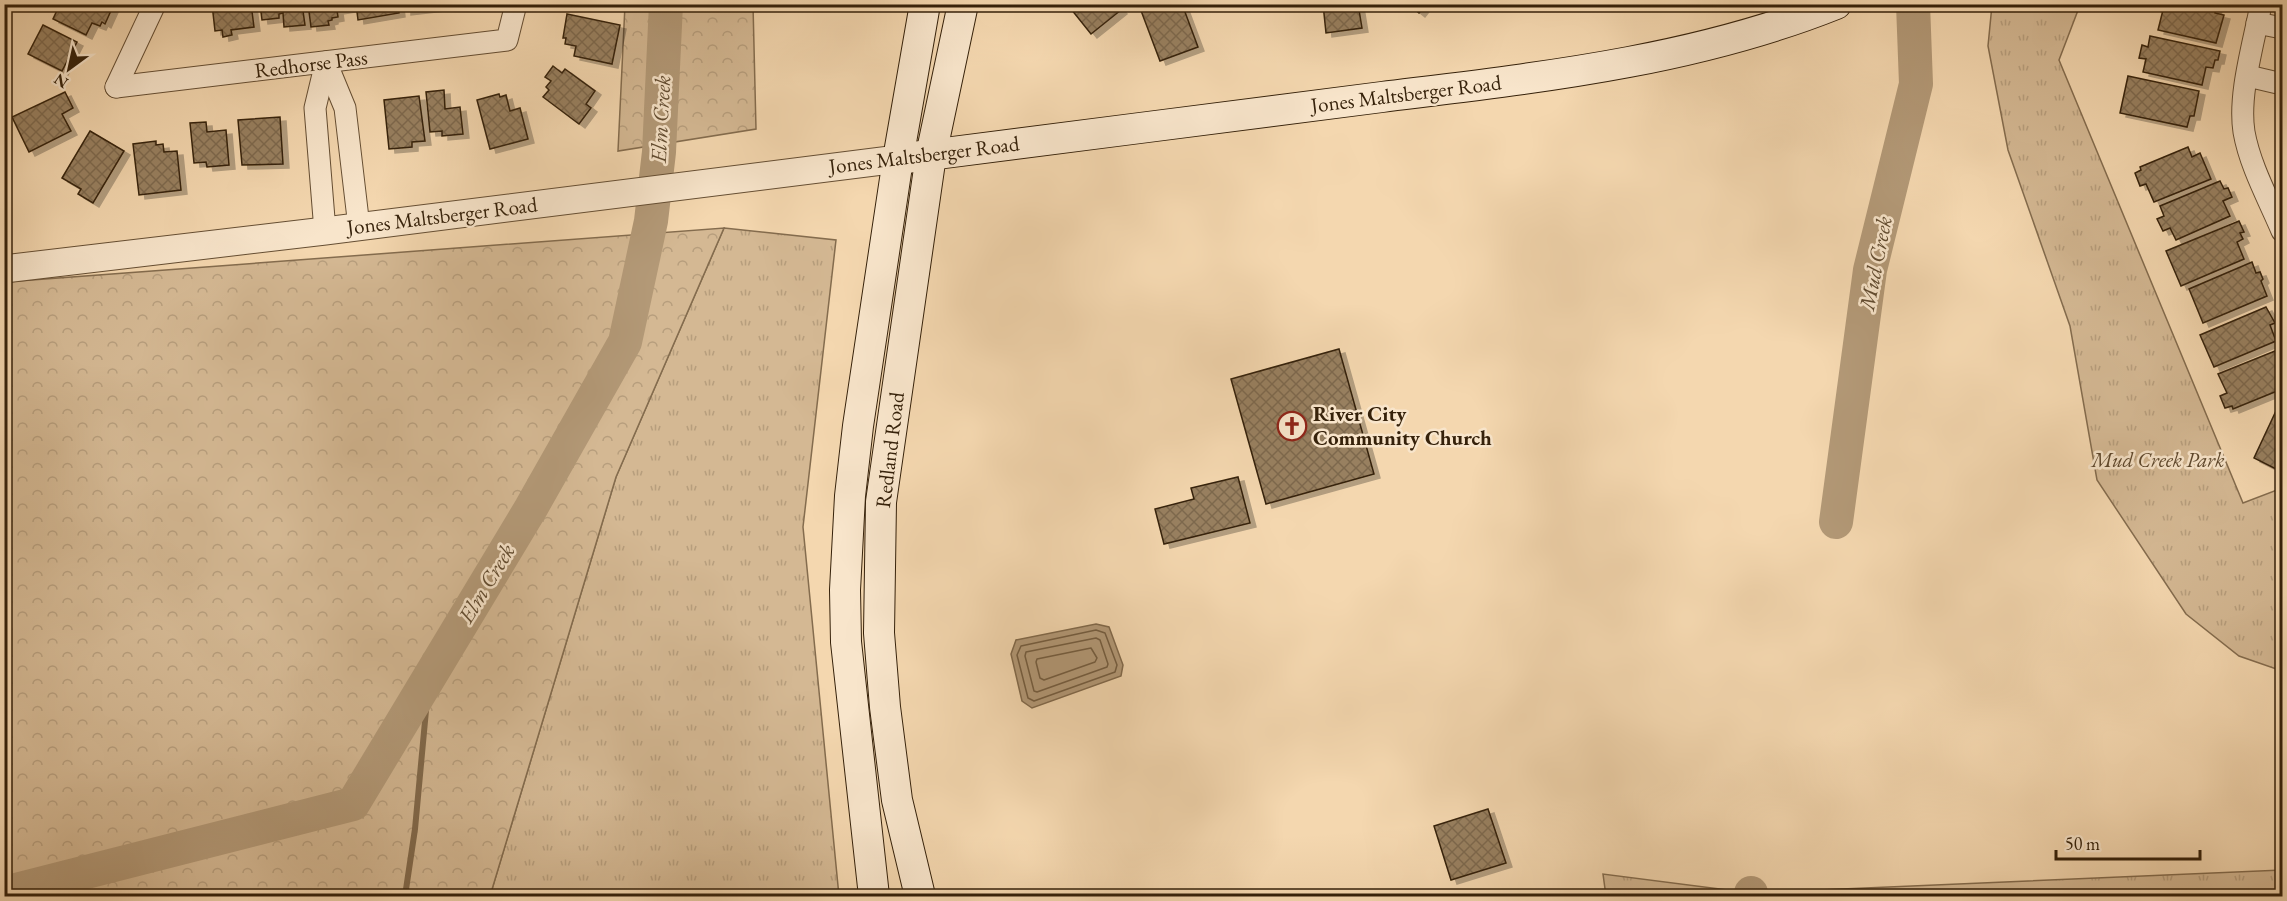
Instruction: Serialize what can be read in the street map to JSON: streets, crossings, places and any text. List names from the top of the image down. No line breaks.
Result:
{"streets":{"main road":["Jones Maltsberger Road","Redland Road"],"street":["Redhorse Pass"]},"crossings":[["Jones Maltsberger Road","Redland Road"]],"water":["Elm Creek","Mud Creek"],"parks":["Mud Creek Park"],"places":{"church":["River City Community Church"]},"scale_bar":"50 m","north":"bottom left"}
